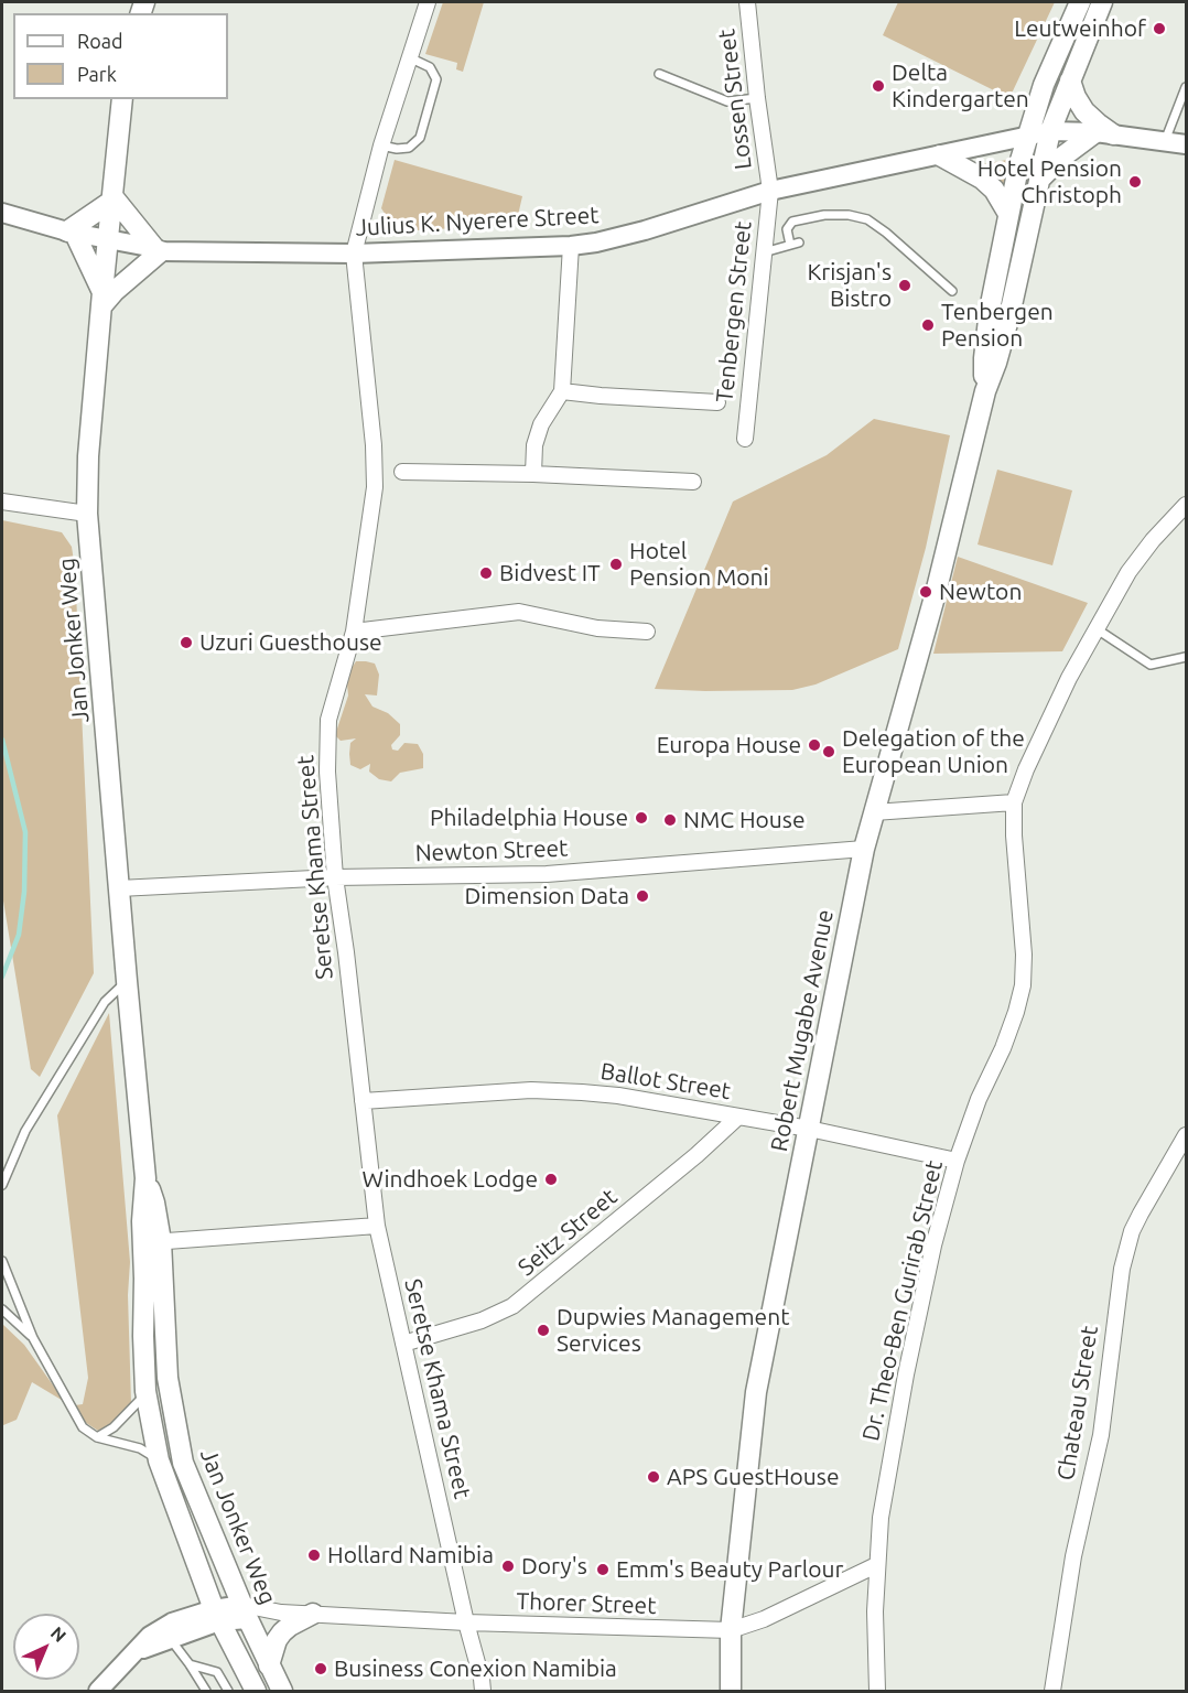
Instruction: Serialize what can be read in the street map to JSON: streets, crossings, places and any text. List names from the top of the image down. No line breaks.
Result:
{"streets":{"main road":["Jan Jonker Weg","Robert Mugabe Avenue"],"street":["Lossen Street","Julius K. Nyerere Street","Tenbergen Street","Newton Street","Seretse Khama Street","Ballot Street","Seitz Street","Dr. Theo-Ben Gurirab Street","Chateau Street","Thorer Street"]},"crossings":[["Lossen Street","Julius K. Nyerere Street"],["Lossen Street","Tenbergen Street"],["Julius K. Nyerere Street","Tenbergen Street"],["Julius K. Nyerere Street","Jan Jonker Weg"],["Julius K. Nyerere Street","Seretse Khama Street"],["Julius K. Nyerere Street","Robert Mugabe Avenue"],["Jan Jonker Weg","Newton Street"],["Jan Jonker Weg","Thorer Street"],["Newton Street","Seretse Khama Street"],["Newton Street","Robert Mugabe Avenue"],["Seretse Khama Street","Ballot Street"],["Seretse Khama Street","Seitz Street"],["Seretse Khama Street","Thorer Street"],["Robert Mugabe Avenue","Ballot Street"],["Robert Mugabe Avenue","Thorer Street"],["Ballot Street","Seitz Street"],["Ballot Street","Dr. Theo-Ben Gurirab Street"],["Dr. Theo-Ben Gurirab Street","Thorer Street"]],"places":["Leutweinhof","Delta Kindergarten","Hotel Pension Christoph","Krisjan's Bistro","Tenbergen Pension","Hotel Pension Moni","Bidvest IT","Newton","Uzuri Guesthouse","Europa House","Delegation of the European Union","Philadelphia House","NMC House","Dimension Data","Windhoek Lodge","Dupwies Management Services","APS GuestHouse","Hollard Namibia","Dory's","Emm's Beauty Parlour","Business Conexion Namibia"],"legend":["Road","Park"],"north":"top right"}
